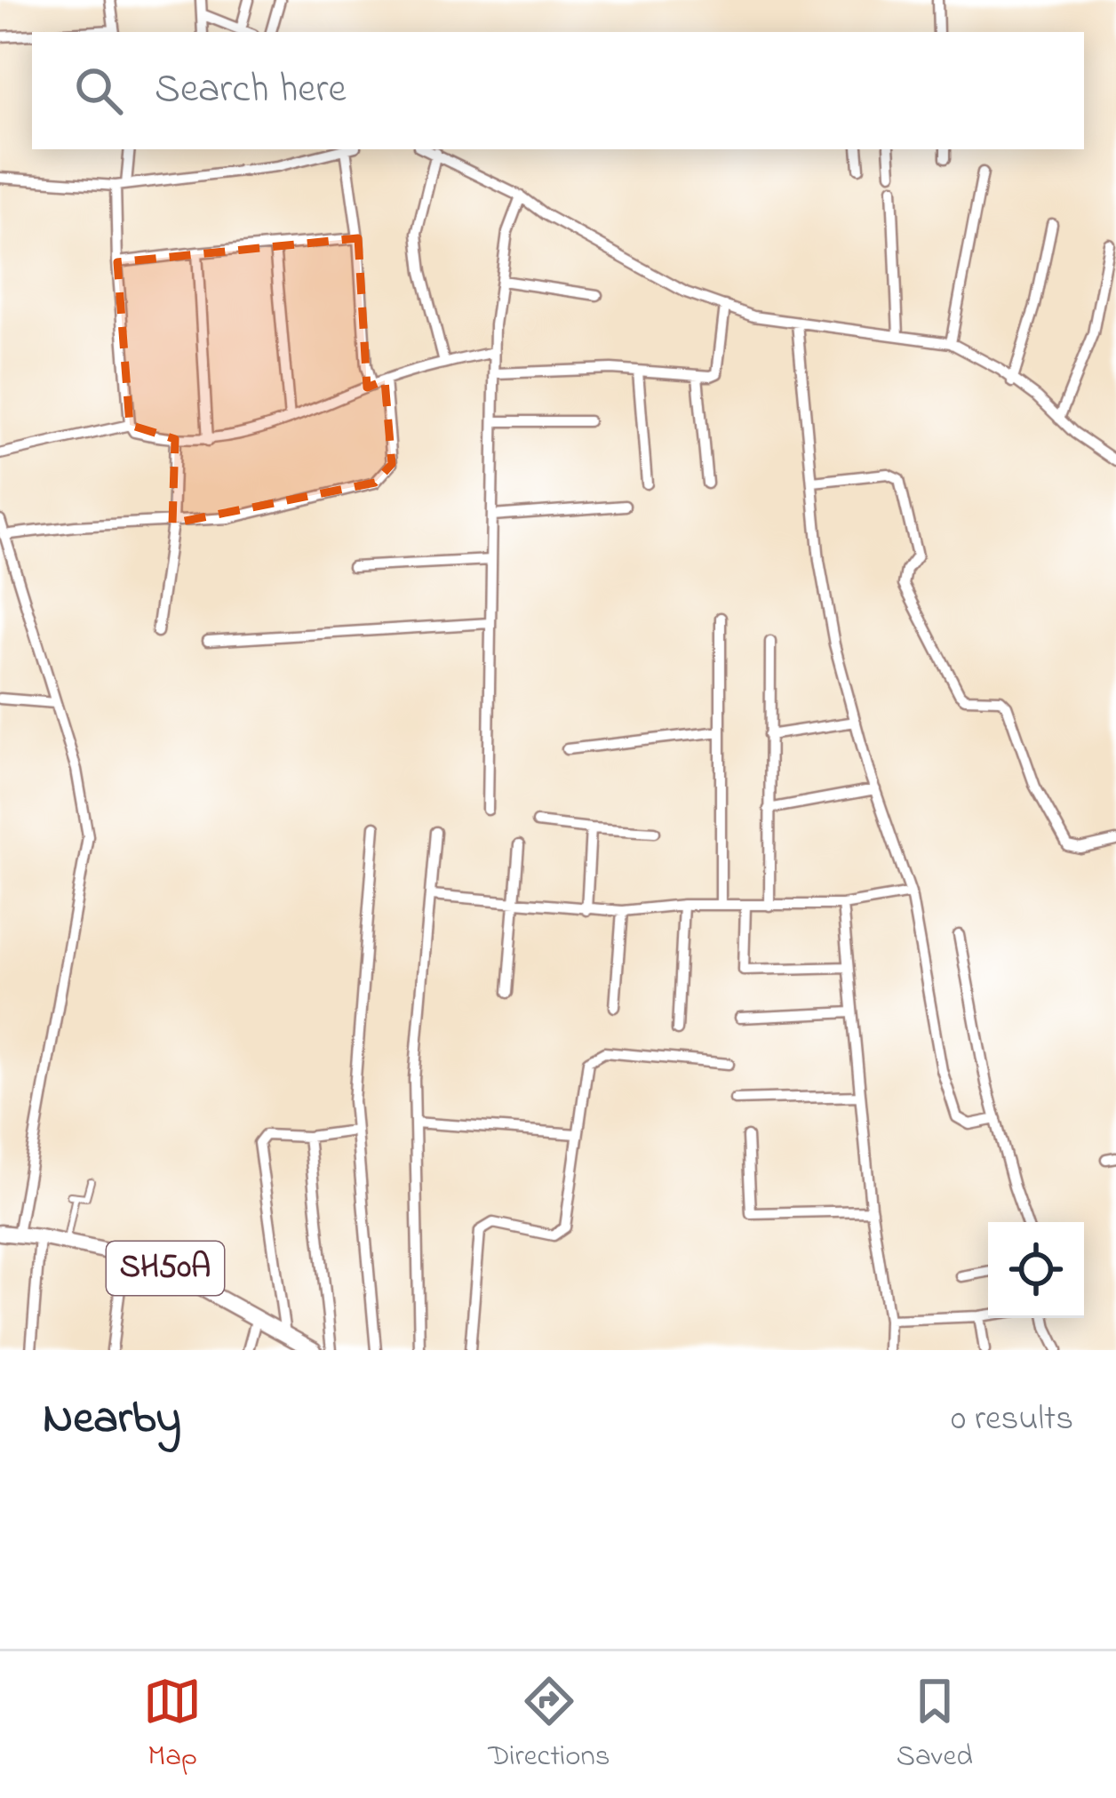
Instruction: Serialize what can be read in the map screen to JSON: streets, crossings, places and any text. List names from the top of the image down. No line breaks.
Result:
{"streets":{"main road":["SH50A"]},"page":{"search":"Search here","heading":["Nearby","0 results"],"nav":["Map","Directions","Saved"]}}
